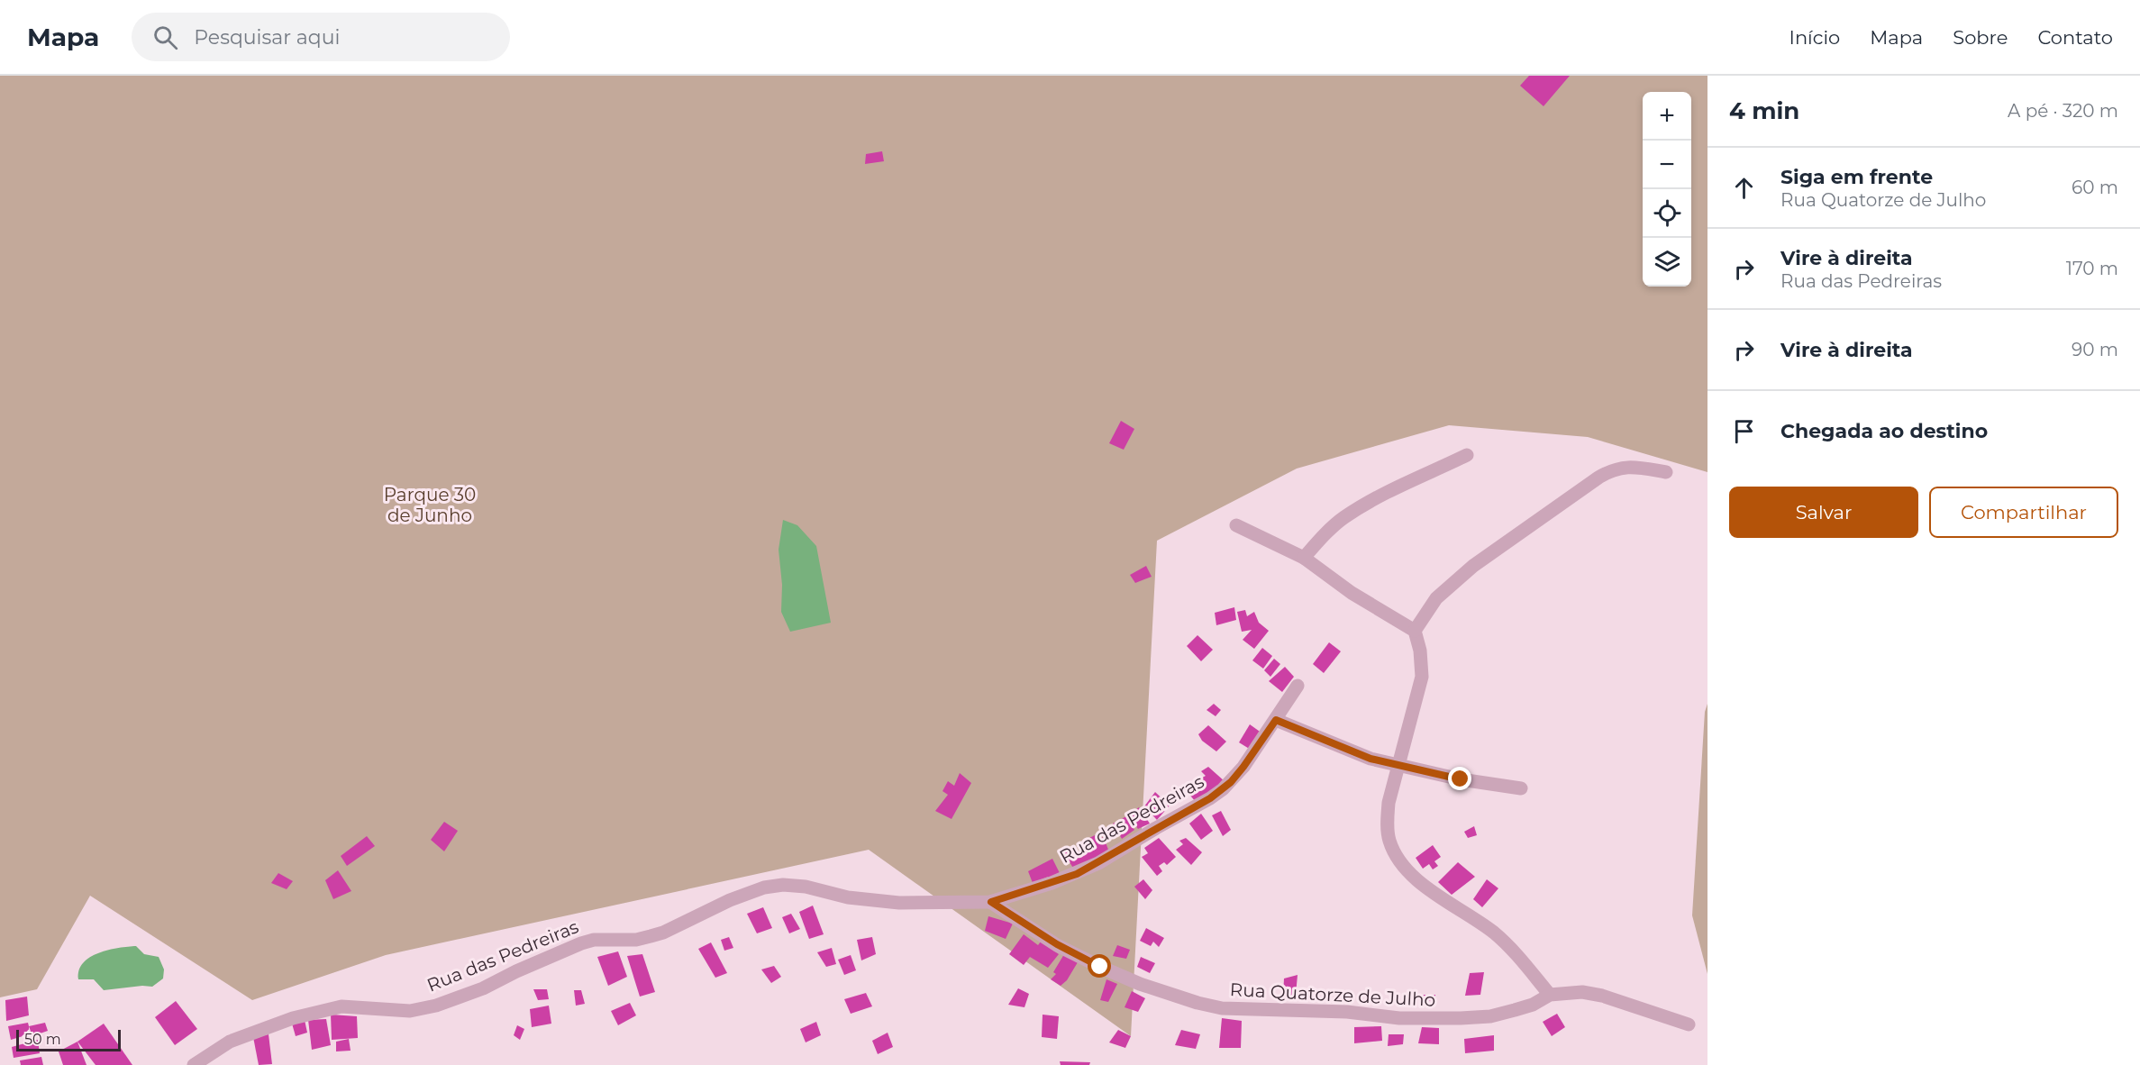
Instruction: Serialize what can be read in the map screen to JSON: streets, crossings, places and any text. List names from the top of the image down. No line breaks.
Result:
{"streets":{"street":["Rua das Pedreiras","Rua Quatorze de Julho"]},"crossings":[["Rua das Pedreiras","Rua Quatorze de Julho"]],"parks":["Parque 30 de Junho"],"scale_bar":"50 m","page":{"header":"Mapa","search":"Pesquisar aqui","nav":["Início","Mapa","Sobre","Contato"],"heading":["4 min","A pé · 320 m"],"map_buttons":["+","−"],"list":[["Siga em frente","Rua Quatorze de Julho","60 m"],["Vire à direita","Rua das Pedreiras","170 m"],["Vire à direita","90 m"],"Chegada ao destino"],"buttons":["Salvar","Compartilhar"],"scale":"50 m"}}
